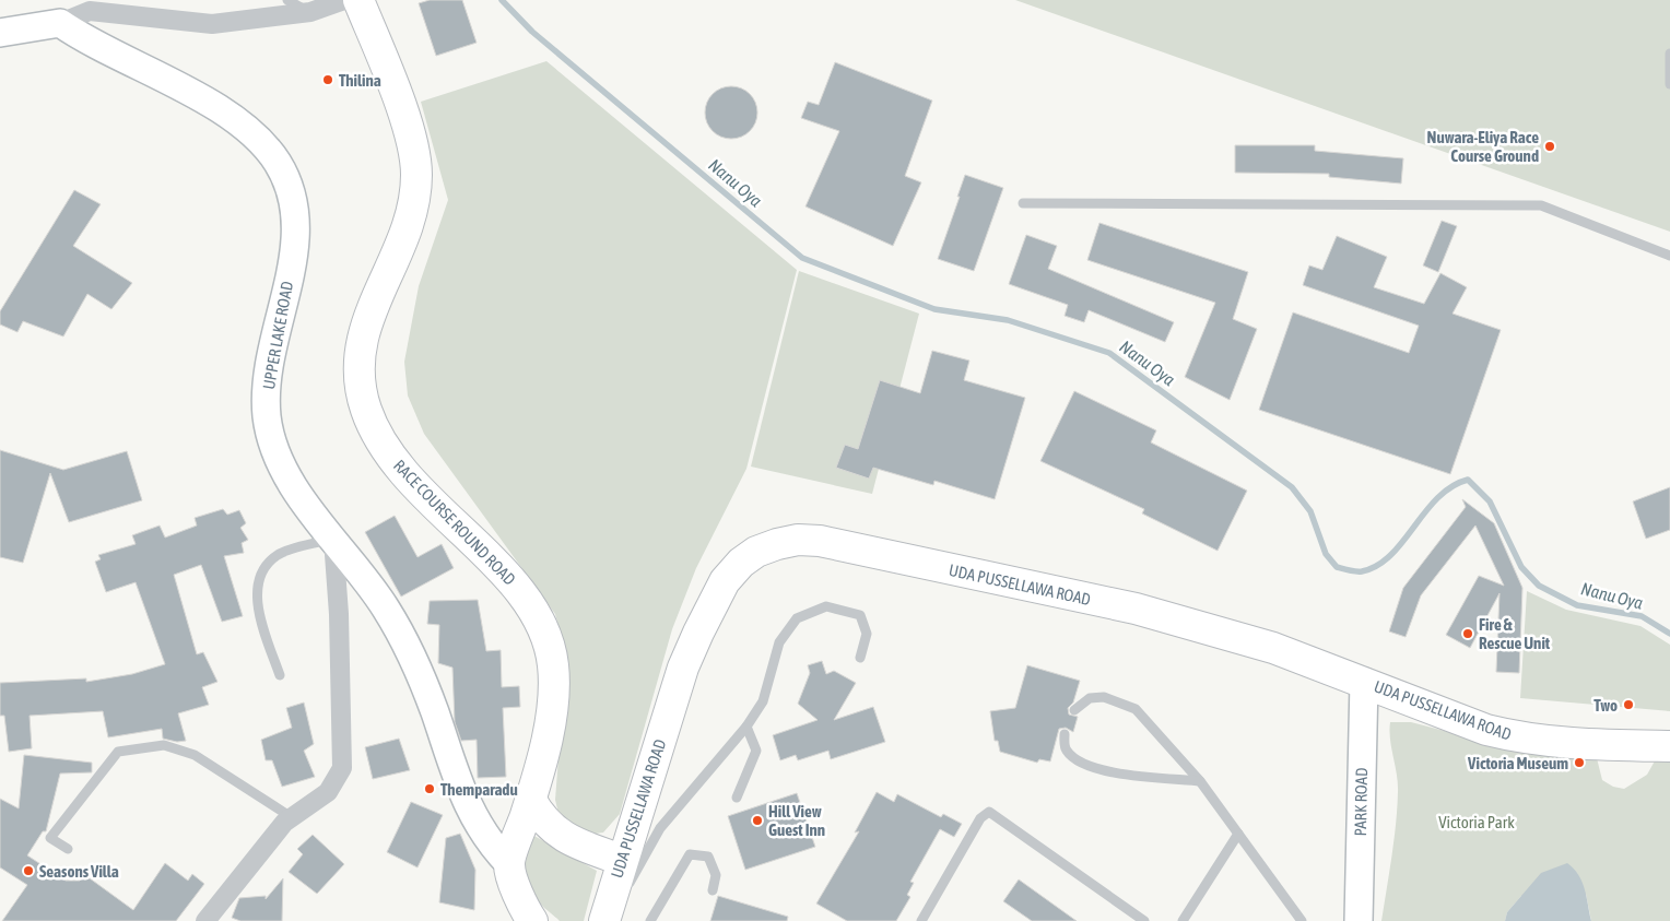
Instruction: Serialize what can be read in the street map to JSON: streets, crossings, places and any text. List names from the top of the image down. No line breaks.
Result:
{"streets":{"main road":["RACE COURSE ROUND ROAD","UDA PUSSELLAWA ROAD"],"street":["UPPER LAKE ROAD","PARK ROAD"]},"crossings":[["UPPER LAKE ROAD","RACE COURSE ROUND ROAD"],["UDA PUSSELLAWA ROAD","PARK ROAD"]],"water":["Nanu Oya"],"parks":["Victoria Park"],"places":["Thilina","Nuwara-Eliya Race Course Ground","Fire & Rescue Unit","Two","Victoria Museum","Themparadu","Hill View Guest Inn","Seasons Villa"]}
